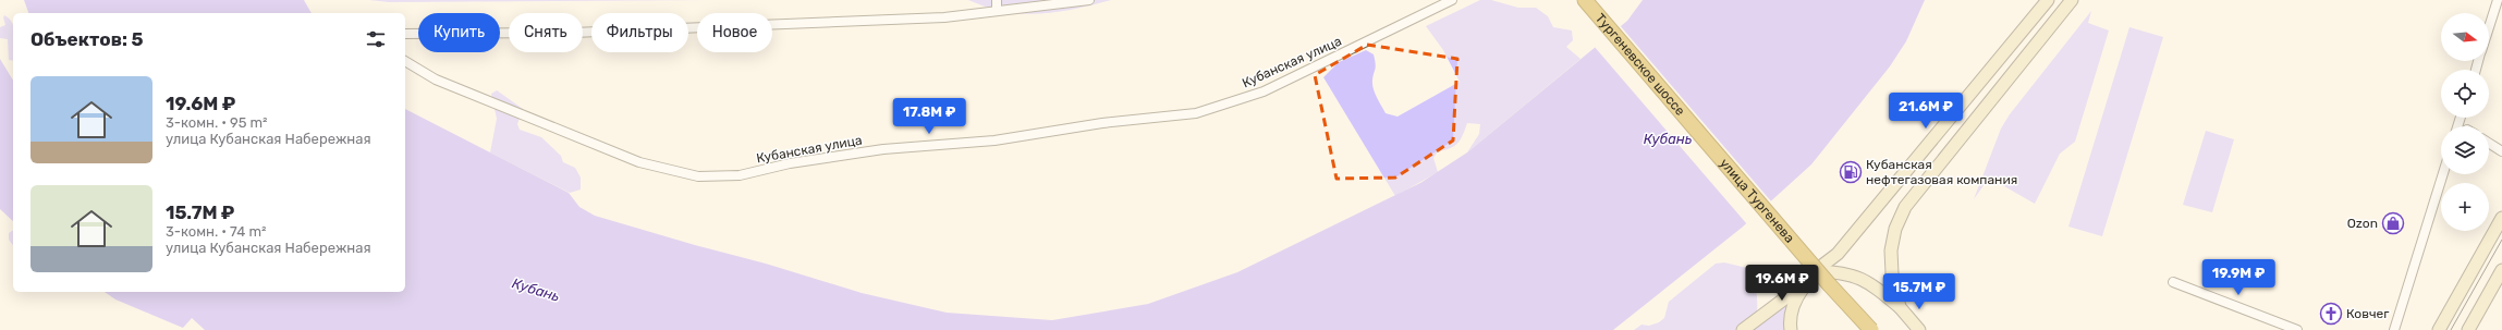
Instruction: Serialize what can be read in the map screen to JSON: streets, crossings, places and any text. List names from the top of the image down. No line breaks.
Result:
{"streets":{"highway":["Тургеневское шоссе","улица Тургенева"],"street":["Кубанская улица"]},"crossings":[["Тургеневское шоссе","улица Тургенева"]],"water":["Кубань"],"places":{"fuel station":["Кубанская нефтегазовая компания"],"shop":["Ozon"],"church":["Ковчег"]},"north":"right","page":{"map_buttons":"+","chip":["Купить","Снять","Фильтры","Новое"],"heading":"Объектов: 5","list":[{"name":"19.6M ₽","note":"3-комн. · 95 m² · улица Кубанская Набережная"},{"name":"15.7M ₽","note":"3-комн. · 74 m² · улица Кубанская Набережная"}],"price":["21.6M ₽","17.8M ₽","19.9M ₽","19.6M ₽","15.7M ₽"]}}
